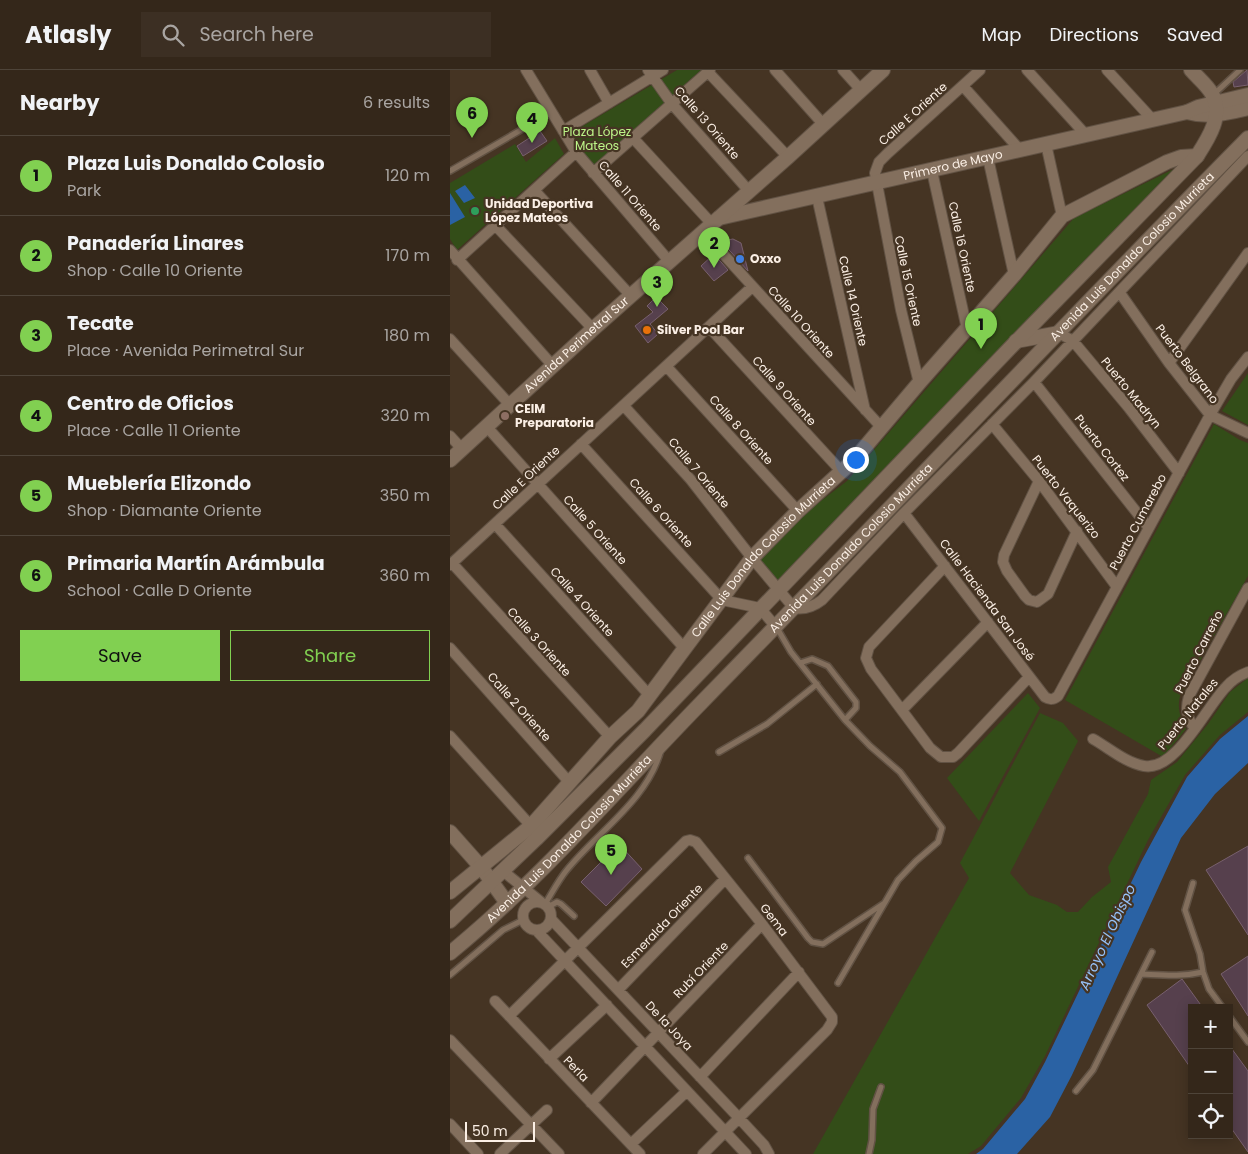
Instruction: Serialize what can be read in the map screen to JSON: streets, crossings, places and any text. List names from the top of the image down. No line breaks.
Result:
{"streets":{"main road":["Primero de Mayo","Avenida Luis Donaldo Colosio Murrieta","Avenida Perimetral Sur","Calle Luis Donaldo Colosio Murrieta"],"street":["Calle E Oriente","Calle 13 Oriente","Calle 11 Oriente","Calle 16 Oriente","Calle 15 Oriente","Calle 14 Oriente","Calle 10 Oriente","Puerto Belgrano","Calle 9 Oriente","Puerto Madryn","Calle 8 Oriente","Puerto Cortez","Calle 7 Oriente","Puerto Vaquerizo","Calle 6 Oriente","Puerto Cumarebo","Calle 5 Oriente","Calle Hacienda San José","Calle 4 Oriente","Calle 3 Oriente","Puerto Carreño","Calle 2 Oriente","Puerto Natales","Gema","Esmeralda Oriente","Rubí Oriente","De la Joya","Perla"]},"crossings":[["Calle E Oriente","Primero de Mayo"],["Calle E Oriente","Calle 15 Oriente"],["Calle E Oriente","Calle 10 Oriente"],["Calle E Oriente","Calle 9 Oriente"],["Calle E Oriente","Calle 8 Oriente"],["Calle E Oriente","Calle 7 Oriente"],["Calle E Oriente","Calle 6 Oriente"],["Calle E Oriente","Calle 5 Oriente"],["Calle E Oriente","Calle 4 Oriente"],["Calle E Oriente","Calle 3 Oriente"],["Calle 13 Oriente","Avenida Perimetral Sur"],["Primero de Mayo","Calle 16 Oriente"],["Primero de Mayo","Avenida Luis Donaldo Colosio Murrieta"],["Primero de Mayo","Calle 15 Oriente"],["Primero de Mayo","Calle 14 Oriente"],["Primero de Mayo","Calle 10 Oriente"],["Primero de Mayo","Avenida Perimetral Sur"],["Calle 11 Oriente","Avenida Perimetral Sur"],["Calle 16 Oriente","Calle Luis Donaldo Colosio Murrieta"],["Avenida Luis Donaldo Colosio Murrieta","Puerto Madryn"],["Avenida Luis Donaldo Colosio Murrieta","Calle 7 Oriente"],["Avenida Luis Donaldo Colosio Murrieta","Calle Luis Donaldo Colosio Murrieta"],["Calle 15 Oriente","Calle Luis Donaldo Colosio Murrieta"],["Calle 14 Oriente","Calle 10 Oriente"],["Calle 10 Oriente","Avenida Perimetral Sur"],["Calle 10 Oriente","Calle Luis Donaldo Colosio Murrieta"],["Avenida Perimetral Sur","Calle 5 Oriente"],["Puerto Belgrano","Puerto Cumarebo"],["Calle 9 Oriente","Calle Luis Donaldo Colosio Murrieta"],["Puerto Madryn","Puerto Cumarebo"],["Calle 8 Oriente","Calle Luis Donaldo Colosio Murrieta"],["Puerto Cortez","Puerto Cumarebo"],["Calle 7 Oriente","Calle Luis Donaldo Colosio Murrieta"],["Puerto Vaquerizo","Puerto Cumarebo"],["Calle 6 Oriente","Calle Luis Donaldo Colosio Murrieta"],["Puerto Cumarebo","Calle Hacienda San José"],["Calle 5 Oriente","Calle Luis Donaldo Colosio Murrieta"],["Calle Luis Donaldo Colosio Murrieta","Calle 4 Oriente"],["Calle Luis Donaldo Colosio Murrieta","Calle 3 Oriente"],["Calle Luis Donaldo Colosio Murrieta","Calle 2 Oriente"],["Puerto Carreño","Puerto Natales"],["Gema","Esmeralda Oriente"],["Gema","Rubí Oriente"],["Gema","De la Joya"],["Esmeralda Oriente","De la Joya"],["Rubí Oriente","De la Joya"],["Rubí Oriente","Perla"]],"water":["Arroyo El Obispo"],"parks":["Plaza López Mateos"],"places":["Unidad Deportiva López Mateos","Oxxo","Silver Pool Bar","CEIM Preparatoria"],"scale_bar":"50 m","page":{"header":"Atlasly","search":"Search here","nav":["Map","Directions","Saved"],"heading":["Nearby","6 results"],"pins":["6","4","2","3","1","5"],"list":[{"mark":"1","name":"Plaza Luis Donaldo Colosio","note":"Park","value":"120 m"},{"mark":"2","name":"Panadería Linares","note":"Shop · Calle 10 Oriente","value":"170 m"},{"mark":"3","name":"Tecate","note":"Place · Avenida Perimetral Sur","value":"180 m"},{"mark":"4","name":"Centro de Oficios","note":"Place · Calle 11 Oriente","value":"320 m"},{"mark":"5","name":"Mueblería Elizondo","note":"Shop · Diamante Oriente","value":"350 m"},{"mark":"6","name":"Primaria Martín Arámbula","note":"School · Calle D Oriente","value":"360 m"}],"buttons":["Save","Share"],"map_buttons":["+","−"],"scale":"50 m"}}
